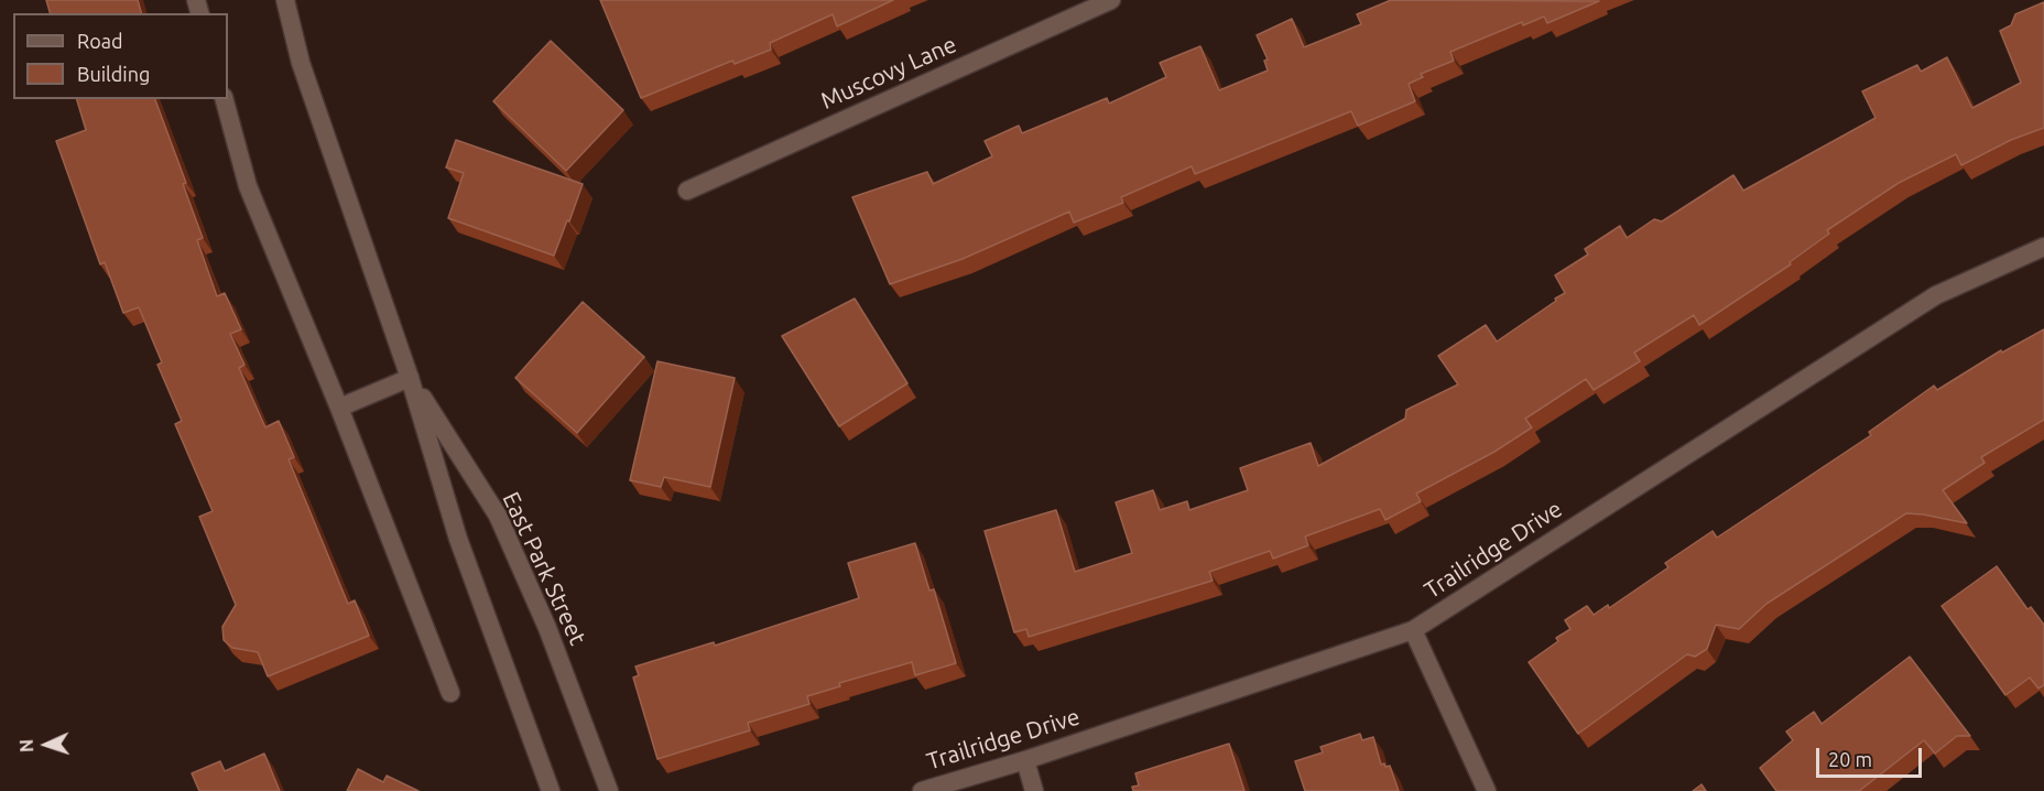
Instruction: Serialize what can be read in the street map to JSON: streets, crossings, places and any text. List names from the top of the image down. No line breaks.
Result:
{"streets":{"street":["Muscovy Lane","Trailridge Drive","East Park Street"]},"legend":["Road","Building"],"scale_bar":"20 m","north":"left"}
